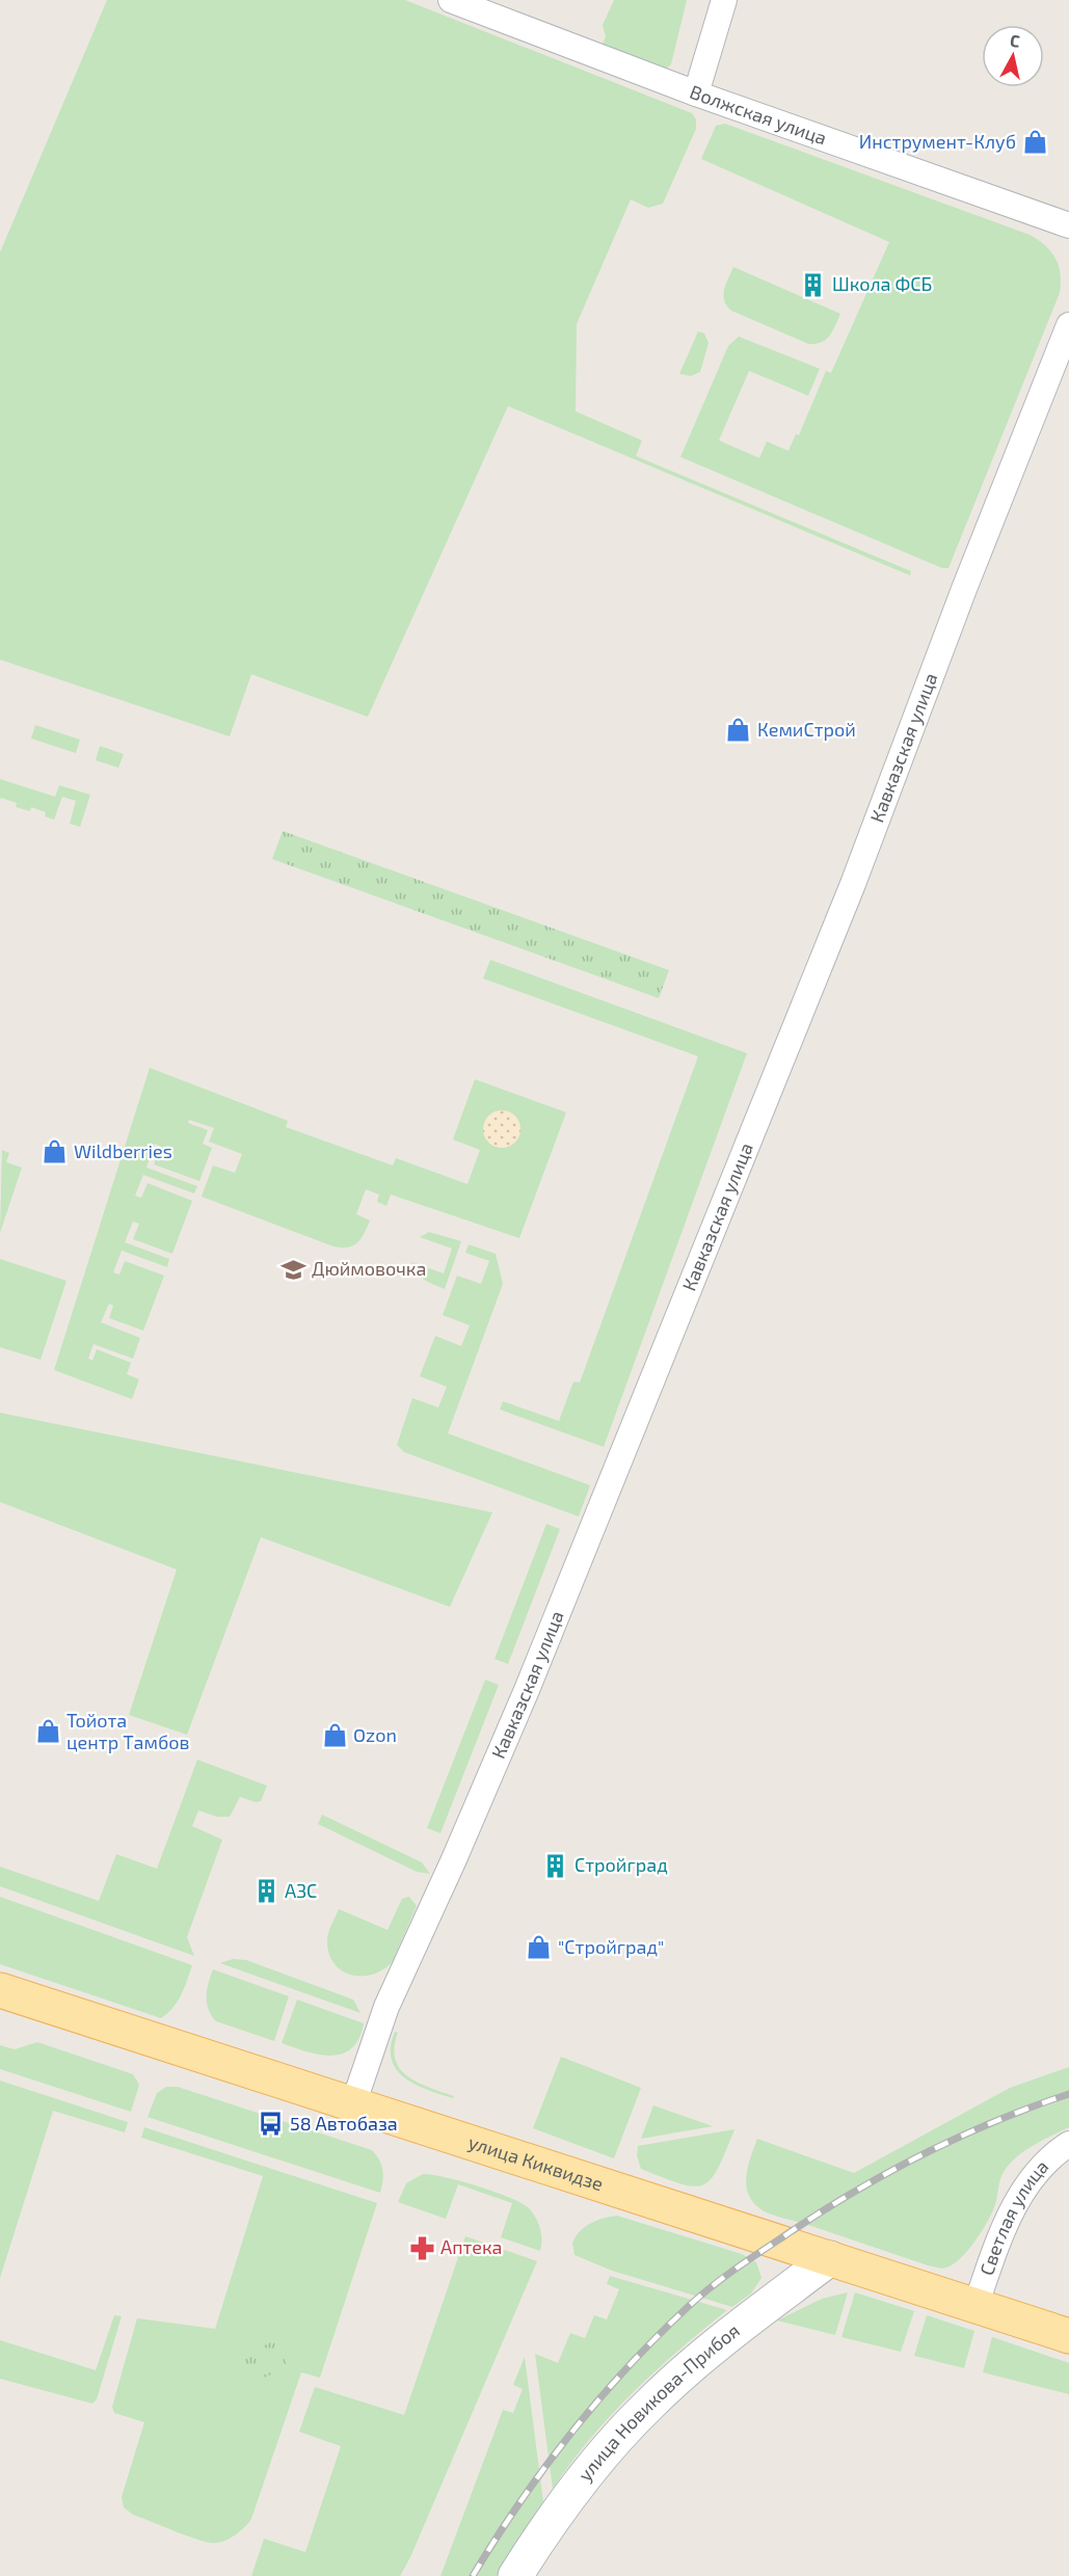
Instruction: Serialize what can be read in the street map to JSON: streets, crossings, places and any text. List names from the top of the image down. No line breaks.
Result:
{"streets":{"main road":["улица Киквидзе"],"street":["Волжская улица","Кавказская улица","Светлая улица","улица Новикова-Прибоя"]},"crossings":[["Кавказская улица","улица Киквидзе"],["улица Киквидзе","Светлая улица"],["улица Киквидзе","улица Новикова-Прибоя"]],"places":{"shop":["Инструмент-Клуб","КемиСтрой","Wildberries","Тойота центр Тамбов","Ozon","\"Стройград\""],"building":["Школа ФСБ","Стройград","АЗС"],"school or university":["Дюймовочка"],"bus stop":["58 Автобаза"],"pharmacy":["Аптека"]},"north":"top"}
